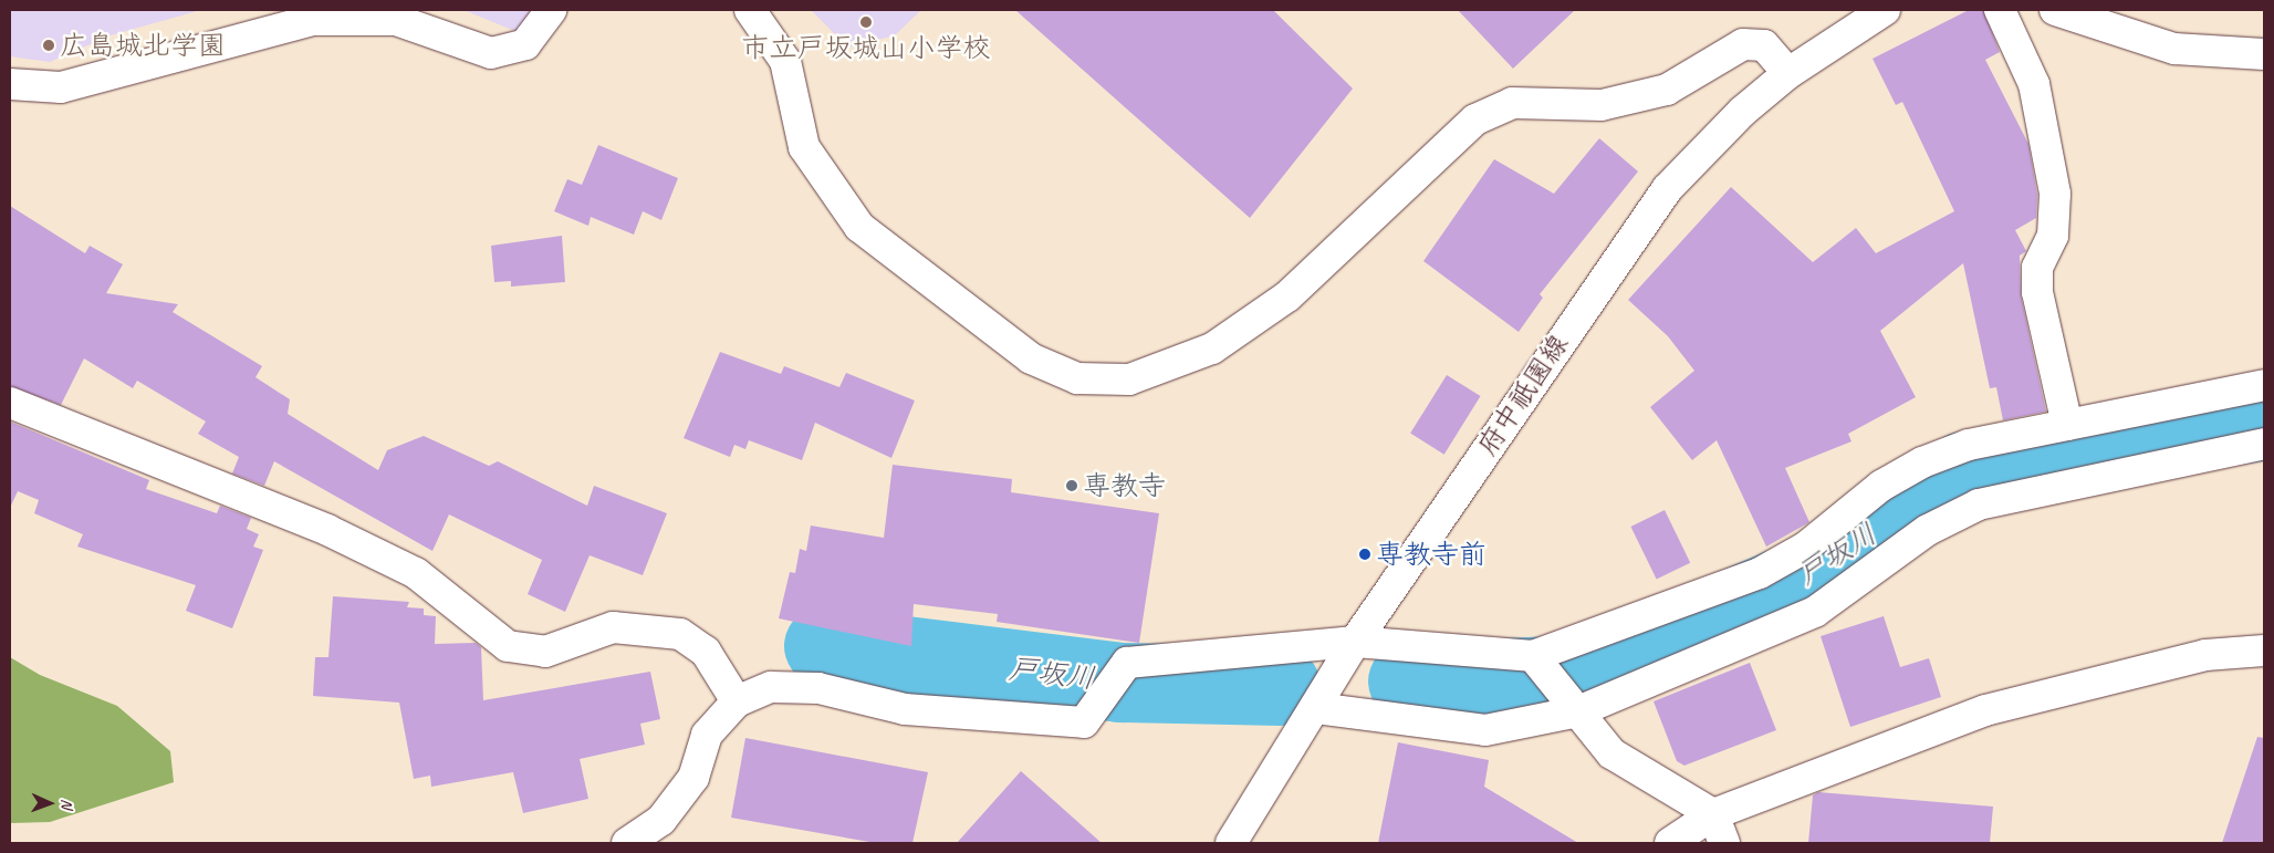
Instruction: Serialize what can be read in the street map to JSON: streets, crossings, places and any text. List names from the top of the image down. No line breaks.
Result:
{"streets":{"street":["府中祇園線"]},"water":["戸坂川"],"places":["市立戸坂城山小学校","広島城北学園","専教寺","専教寺前"],"north":"right"}
